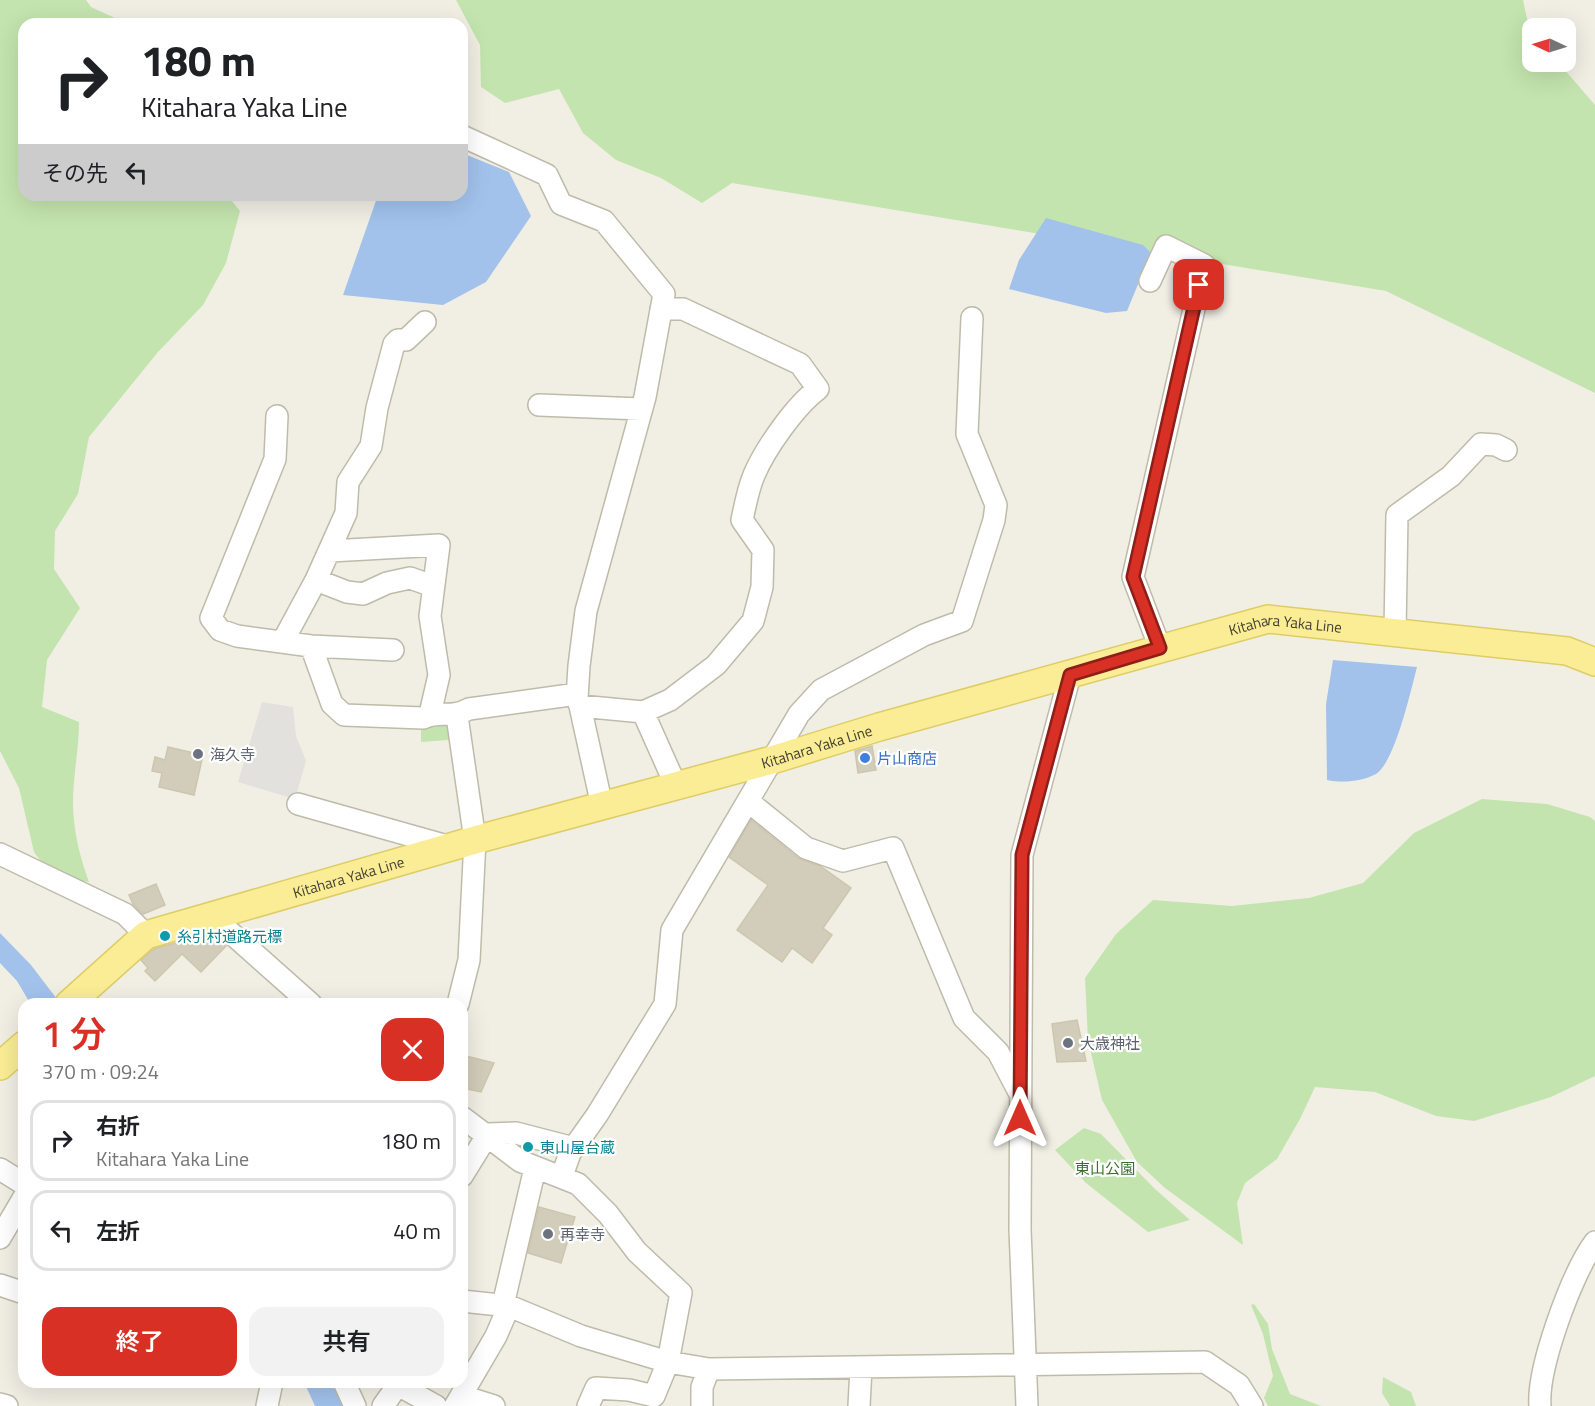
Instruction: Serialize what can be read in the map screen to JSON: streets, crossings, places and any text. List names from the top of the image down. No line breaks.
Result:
{"streets":{"main road":["Kitahara Yaka Line"]},"parks":["東山公園"],"places":["海久寺","片山商店","糸引村道路元標","大歳神社","東山屋台蔵","再幸寺"],"north":"left","page":{"turn":["180 m","Kitahara Yaka Line"],"then":"その先","heading":["1 分","370 m · 09:24"],"list":[{"name":"右折","note":"Kitahara Yaka Line","value":"180 m"},{"name":"左折","value":"40 m"}],"buttons":["終了","共有"]}}
